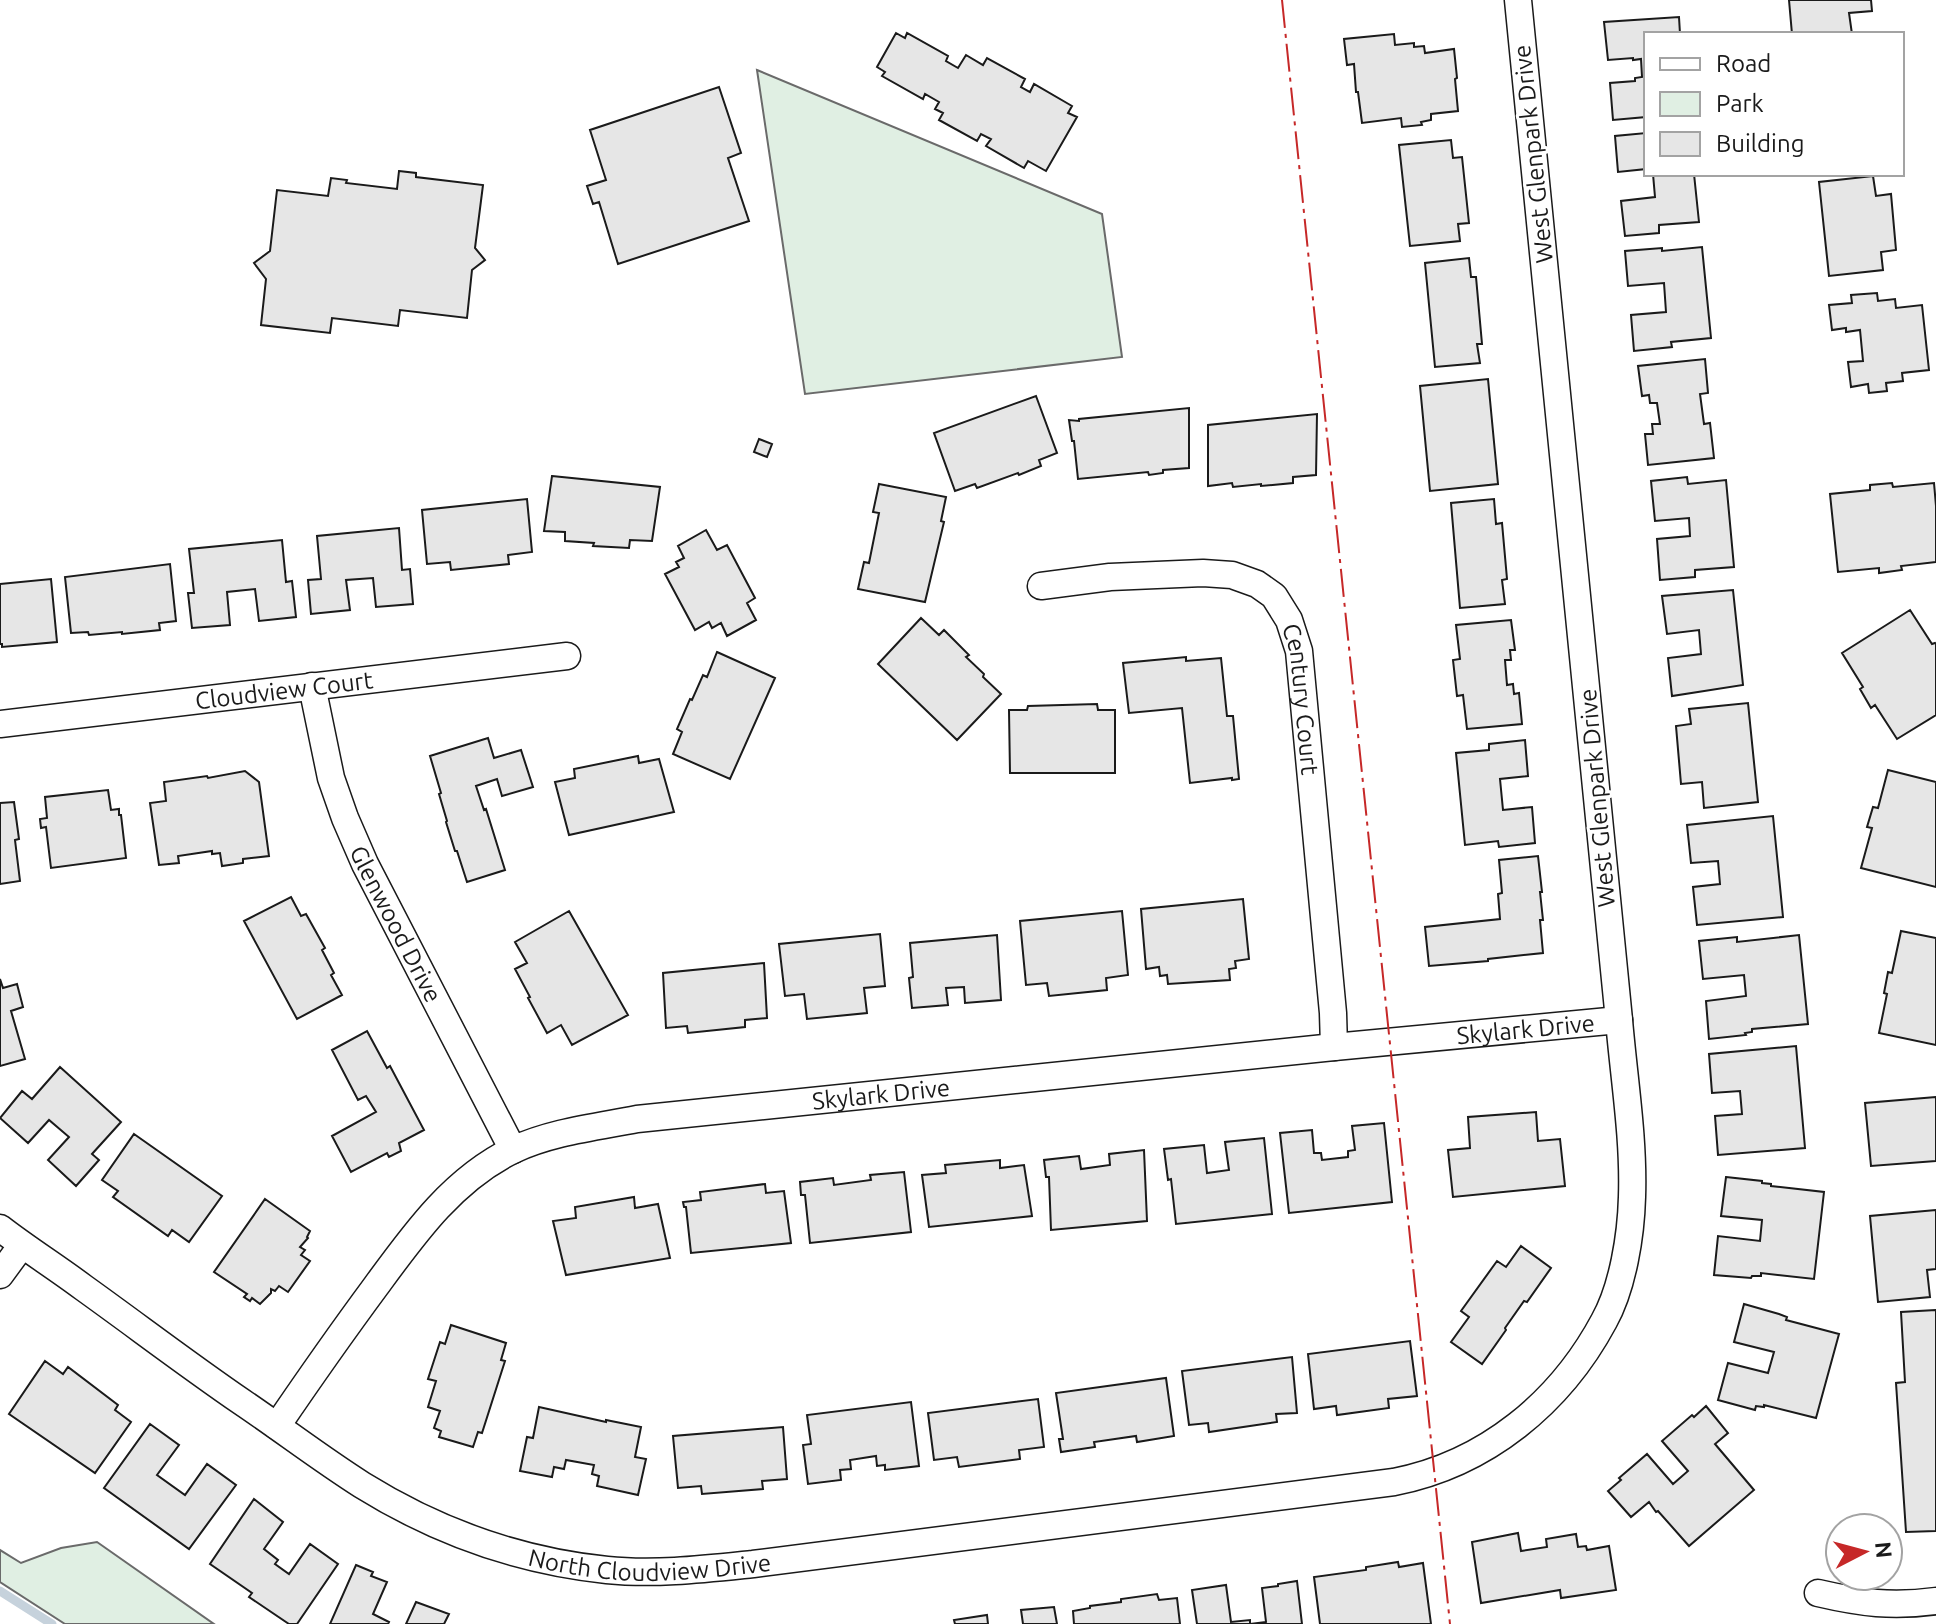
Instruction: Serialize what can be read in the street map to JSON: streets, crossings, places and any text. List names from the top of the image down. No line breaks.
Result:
{"streets":{"street":["West Glenpark Drive","Cloudview Court","Century Court","Glenwood Drive","Skylark Drive","North Cloudview Drive"]},"crossings":[["West Glenpark Drive","Skylark Drive"],["West Glenpark Drive","North Cloudview Drive"],["Cloudview Court","Glenwood Drive"],["Century Court","Skylark Drive"],["Glenwood Drive","Skylark Drive"],["Skylark Drive","North Cloudview Drive"]],"legend":["Road","Park","Building"],"north":"right"}
